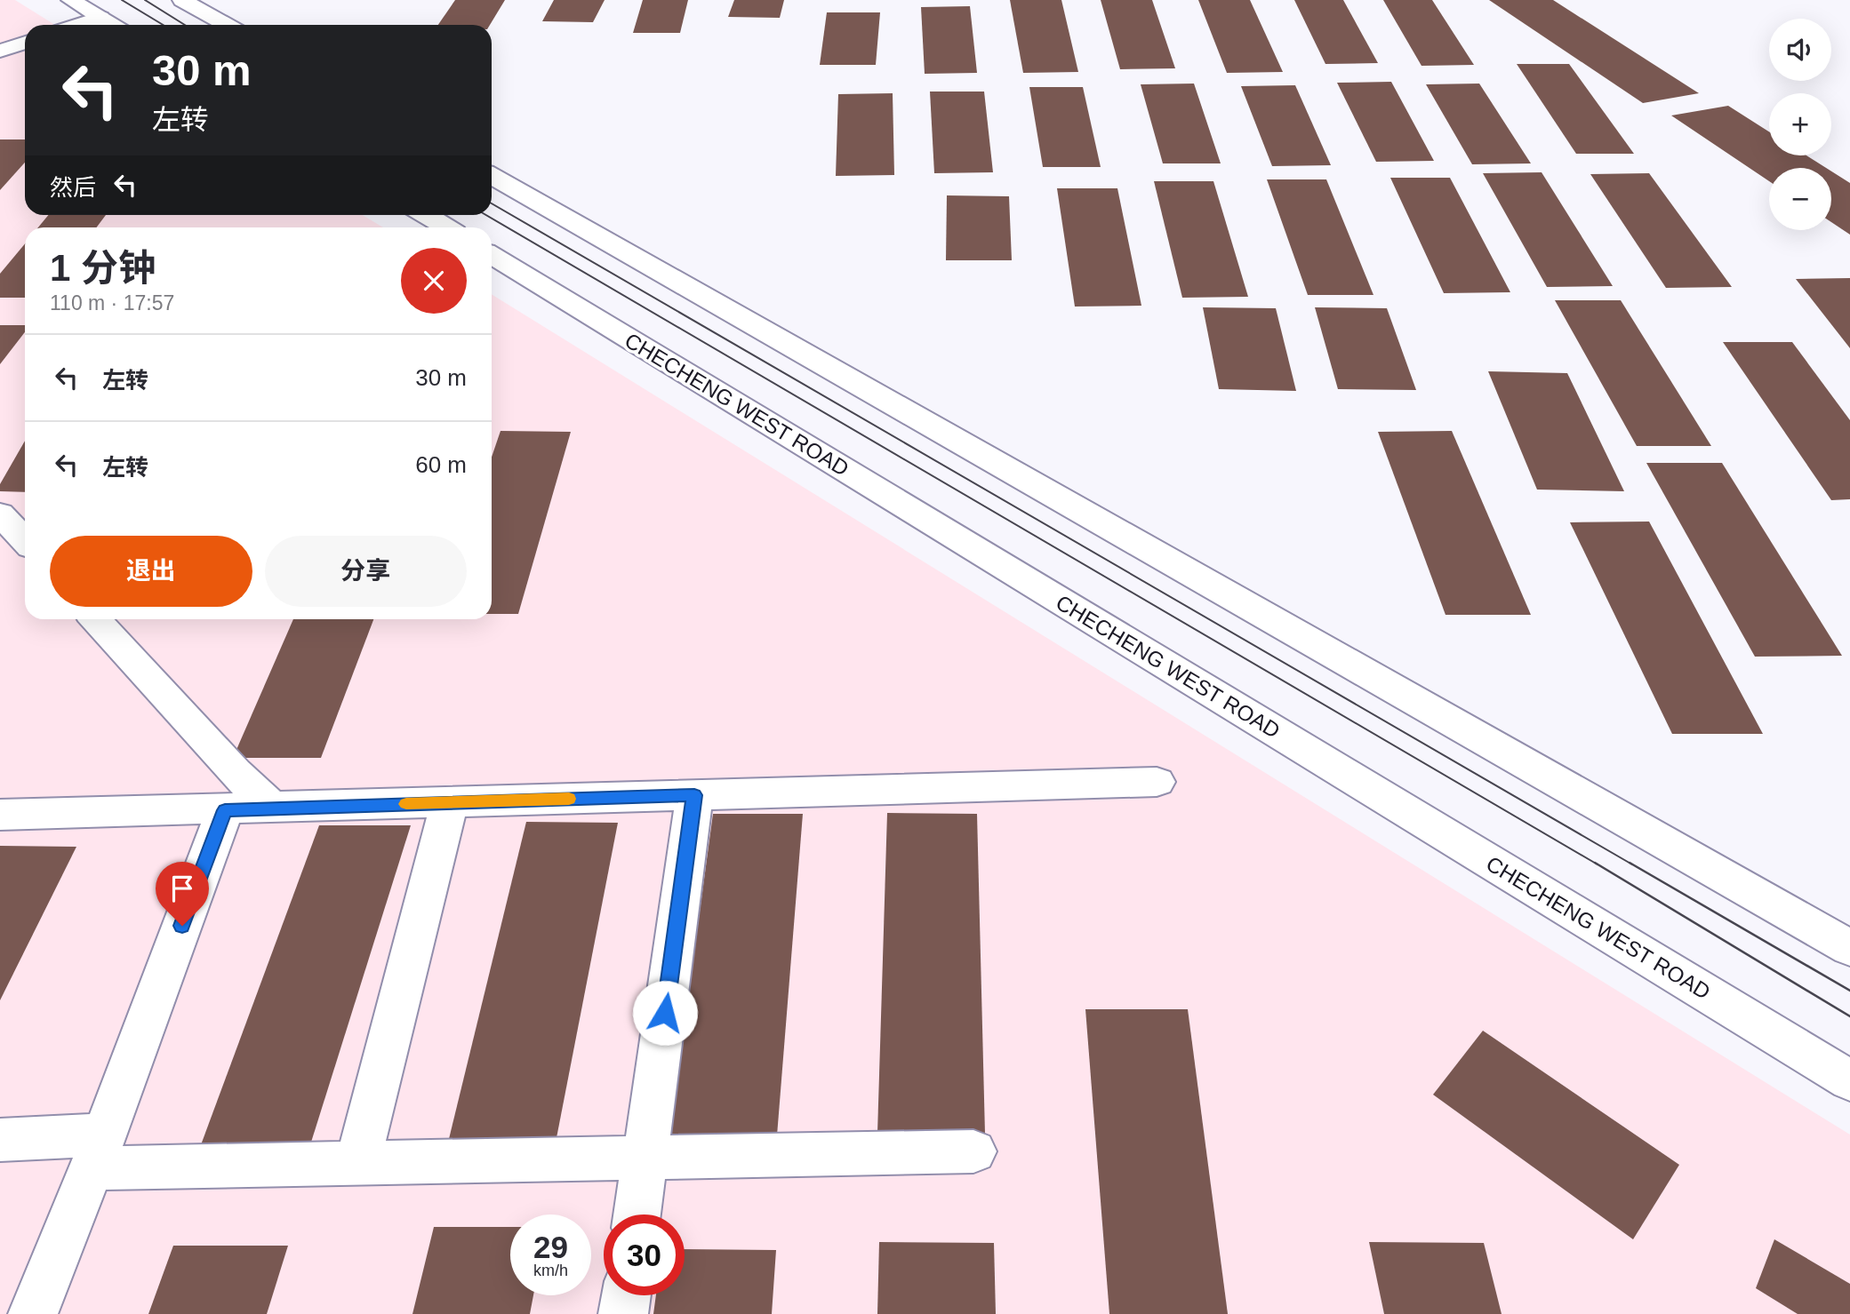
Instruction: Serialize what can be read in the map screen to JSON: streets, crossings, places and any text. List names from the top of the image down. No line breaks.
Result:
{"streets":{"main road":["CHECHENG WEST ROAD"]},"page":{"map_buttons":["+","−"],"turn":["30 m","左转"],"then":"然后","heading":["1 分钟","110 m · 17:57"],"list":[{"name":"左转","value":"30 m"},{"name":"左转","value":"60 m"}],"buttons":["退出","分享"],"speed":"29 km/h","limit":"30"}}
